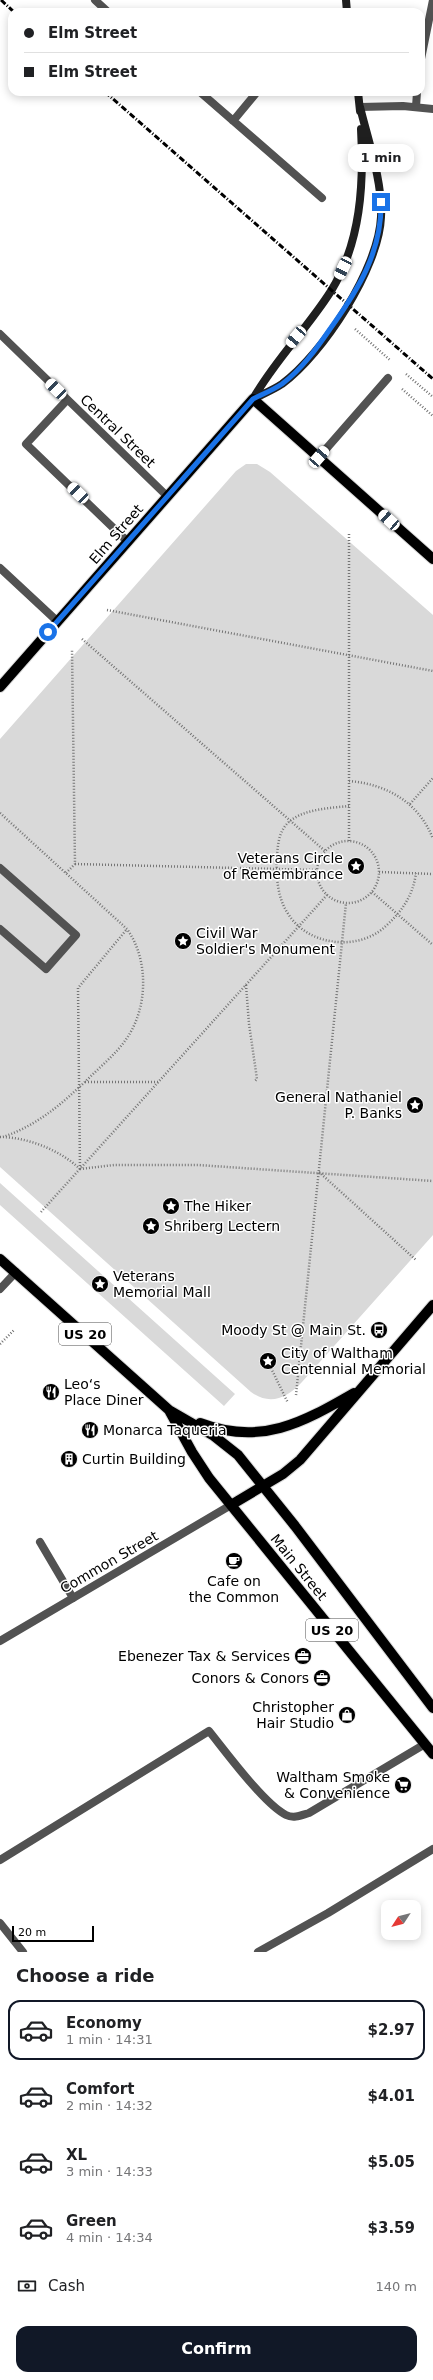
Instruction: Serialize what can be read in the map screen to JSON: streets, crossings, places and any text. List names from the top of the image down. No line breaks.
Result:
{"streets":{"main road":["Elm Street","US 20","Main Street"],"street":["Central Street","Common Street"]},"crossings":[["Central Street","Elm Street"],["Common Street","Main Street"]],"places":{"place":["Veterans Circle of Remembrance","Civil War Soldier's Monument","General Nathaniel P. Banks","The Hiker","Shriberg Lectern","Veterans Memorial Mall","City of Waltham Centennial Memorial"],"bus stop":["Moody St @ Main St."],"restaurant":["Leo‘s Place Diner","Monarca Taqueria"],"building":["Curtin Building"],"cafe":["Cafe on the Common"],"office":["Ebenezer Tax & Services","Conors & Conors"],"shop":["Christopher Hair Studio"],"supermarket":["Waltham Smoke & Convenience"]},"scale_bar":"20 m","north":"bottom left","page":{"banner":["Elm Street","Elm Street"],"bubble":"1 min","scale":"20 m","heading":"Choose a ride","list":[{"name":"Economy","note":"1 min · 14:31","value":"$2.97"},{"name":"Comfort","note":"2 min · 14:32","value":"$4.01"},{"name":"XL","note":"3 min · 14:33","value":"$5.05"},{"name":"Green","note":"4 min · 14:34","value":"$3.59"}],"pay":["Cash","140 m"],"buttons":"Confirm"}}
